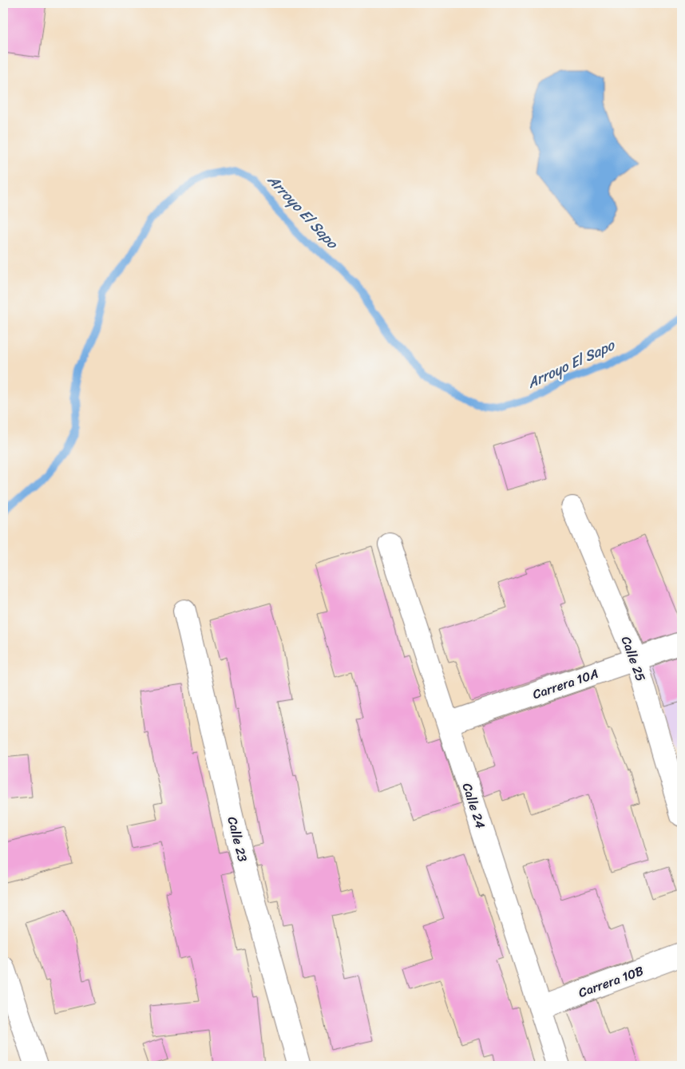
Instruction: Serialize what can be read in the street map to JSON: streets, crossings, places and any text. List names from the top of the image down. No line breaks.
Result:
{"streets":{"street":["Calle 25","Carrera 10A","Calle 24","Calle 23","Carrera 10B"]},"crossings":[["Calle 25","Carrera 10A"],["Carrera 10A","Calle 24"],["Calle 24","Carrera 10B"]],"water":["Arroyo El Sapo"]}
